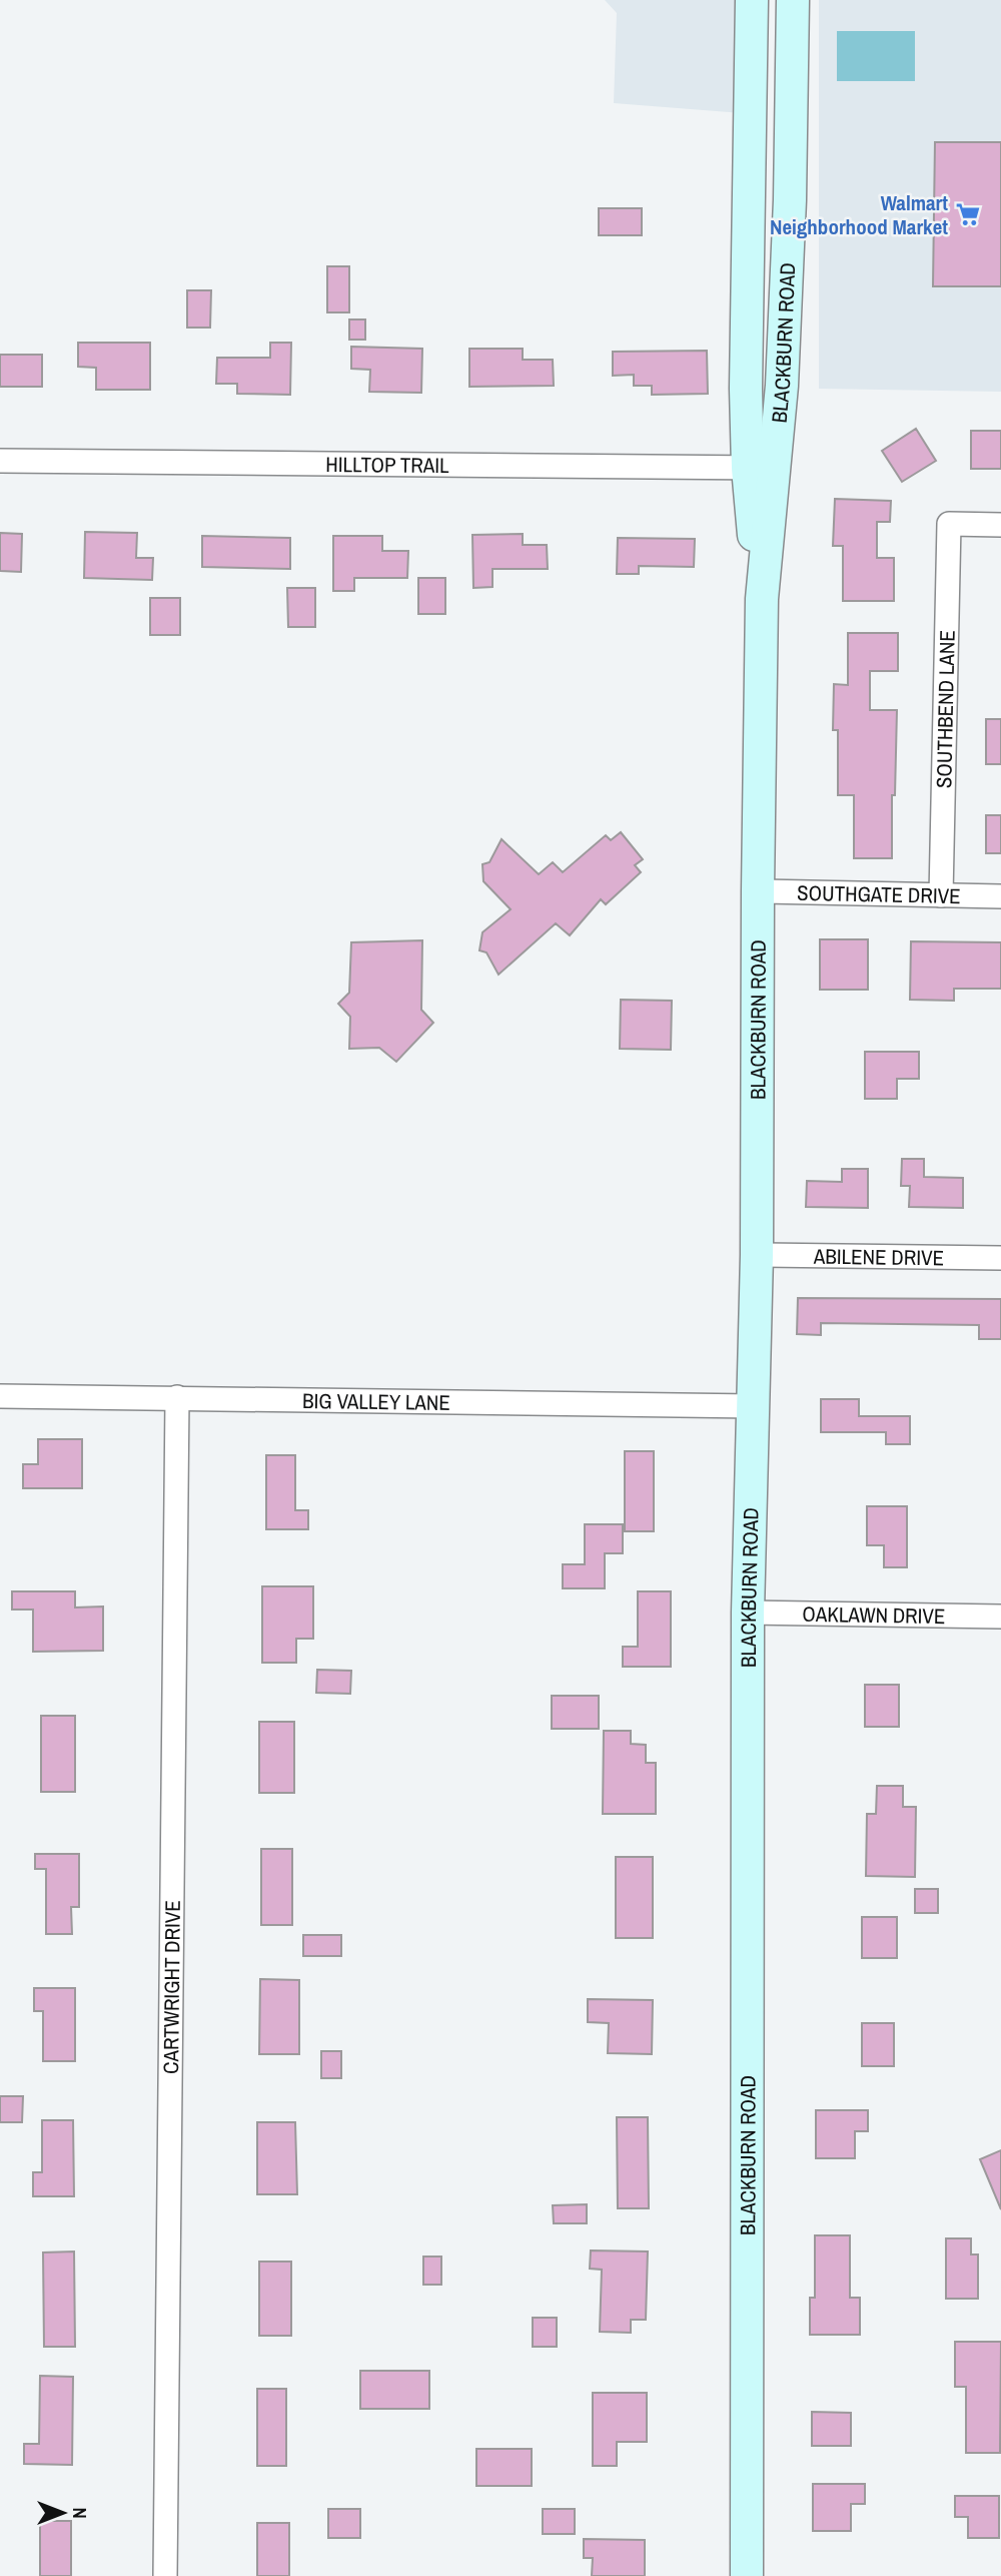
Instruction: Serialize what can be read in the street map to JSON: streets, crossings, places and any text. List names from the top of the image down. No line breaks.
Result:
{"streets":{"main road":["BLACKBURN ROAD"],"street":["HILLTOP TRAIL","SOUTHBEND LANE","SOUTHGATE DRIVE","ABILENE DRIVE","BIG VALLEY LANE","OAKLAWN DRIVE","CARTWRIGHT DRIVE"]},"crossings":[["BLACKBURN ROAD","HILLTOP TRAIL"],["BLACKBURN ROAD","SOUTHGATE DRIVE"],["BLACKBURN ROAD","ABILENE DRIVE"],["BLACKBURN ROAD","BIG VALLEY LANE"],["BLACKBURN ROAD","OAKLAWN DRIVE"],["SOUTHBEND LANE","SOUTHGATE DRIVE"],["BIG VALLEY LANE","CARTWRIGHT DRIVE"]],"places":{"supermarket":["Walmart Neighborhood Market"]},"north":"right"}
